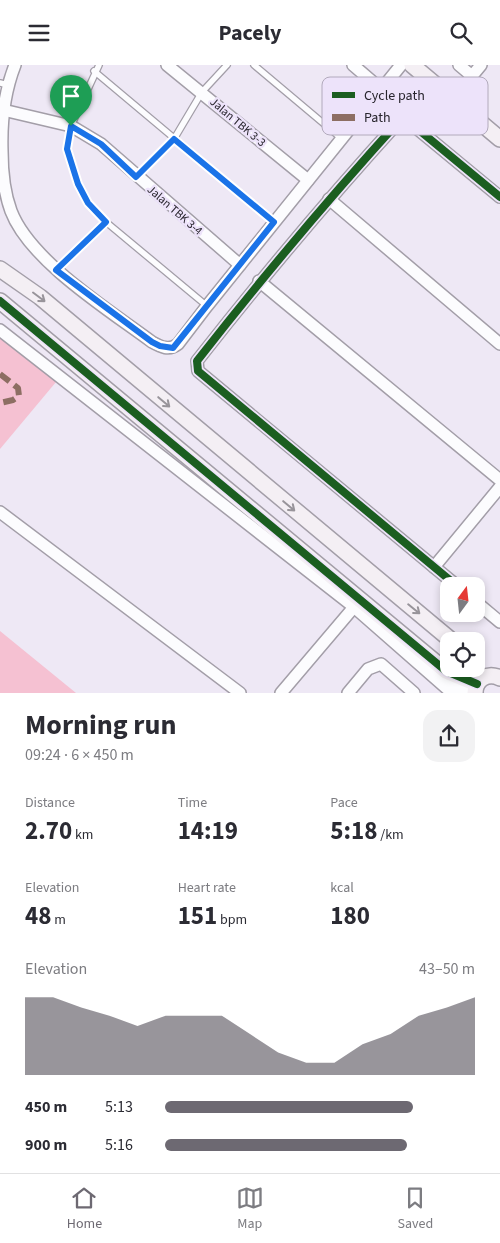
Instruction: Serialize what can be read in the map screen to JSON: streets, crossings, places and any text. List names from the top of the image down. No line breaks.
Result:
{"streets":{"street":["Jalan TBK 3-3","Jalan TBK 3-4"]},"legend":["Cycle path","Path"],"north":"top","page":{"header":"Pacely","heading":["Morning run","09:24 · 6 × 450 m"],"stats":[["Distance","2.70 km"],["Time","14:19"],["Pace","5:18 /km"],["Elevation","48 m"],["Heart rate","151 bpm"],["kcal","180"]],"chart":["Elevation","43–50 m"],"list":[{"name":"450 m","note":"5:13"},{"name":"900 m","note":"5:16"}],"tabs":["Home","Map","Saved"]}}
